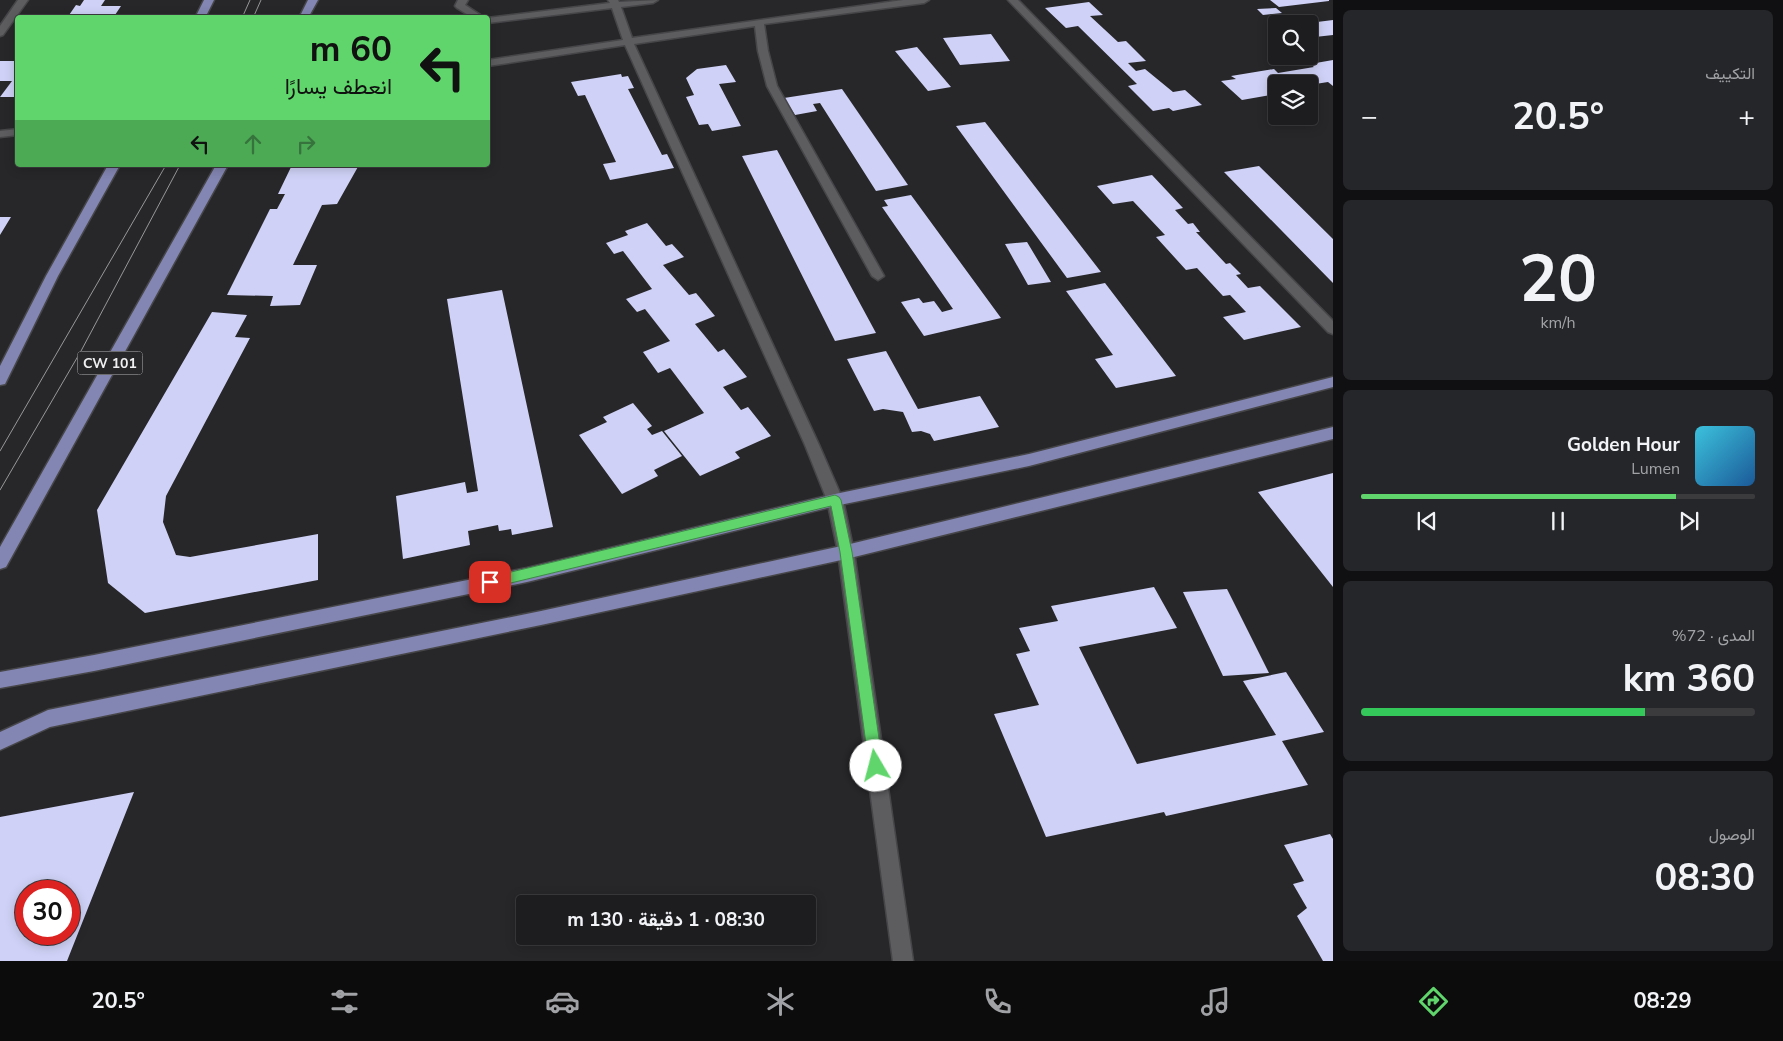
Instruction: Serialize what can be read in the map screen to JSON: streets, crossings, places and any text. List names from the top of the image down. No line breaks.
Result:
{"streets":{"main road":["CW 101"]},"page":{"tile":["التكييف",["20","km/h"],["المدى · 72%","360 km"],["الوصول","08:30"]],"turn":["60 m","انعطف يسارًا"],"heat":["−","20.5°","+"],"song":["Golden Hour","Lumen"],"limit":"30","trip":"08:30 · 1 دقيقة · 130 m","tabs":["08:29","20.5°"]}}
